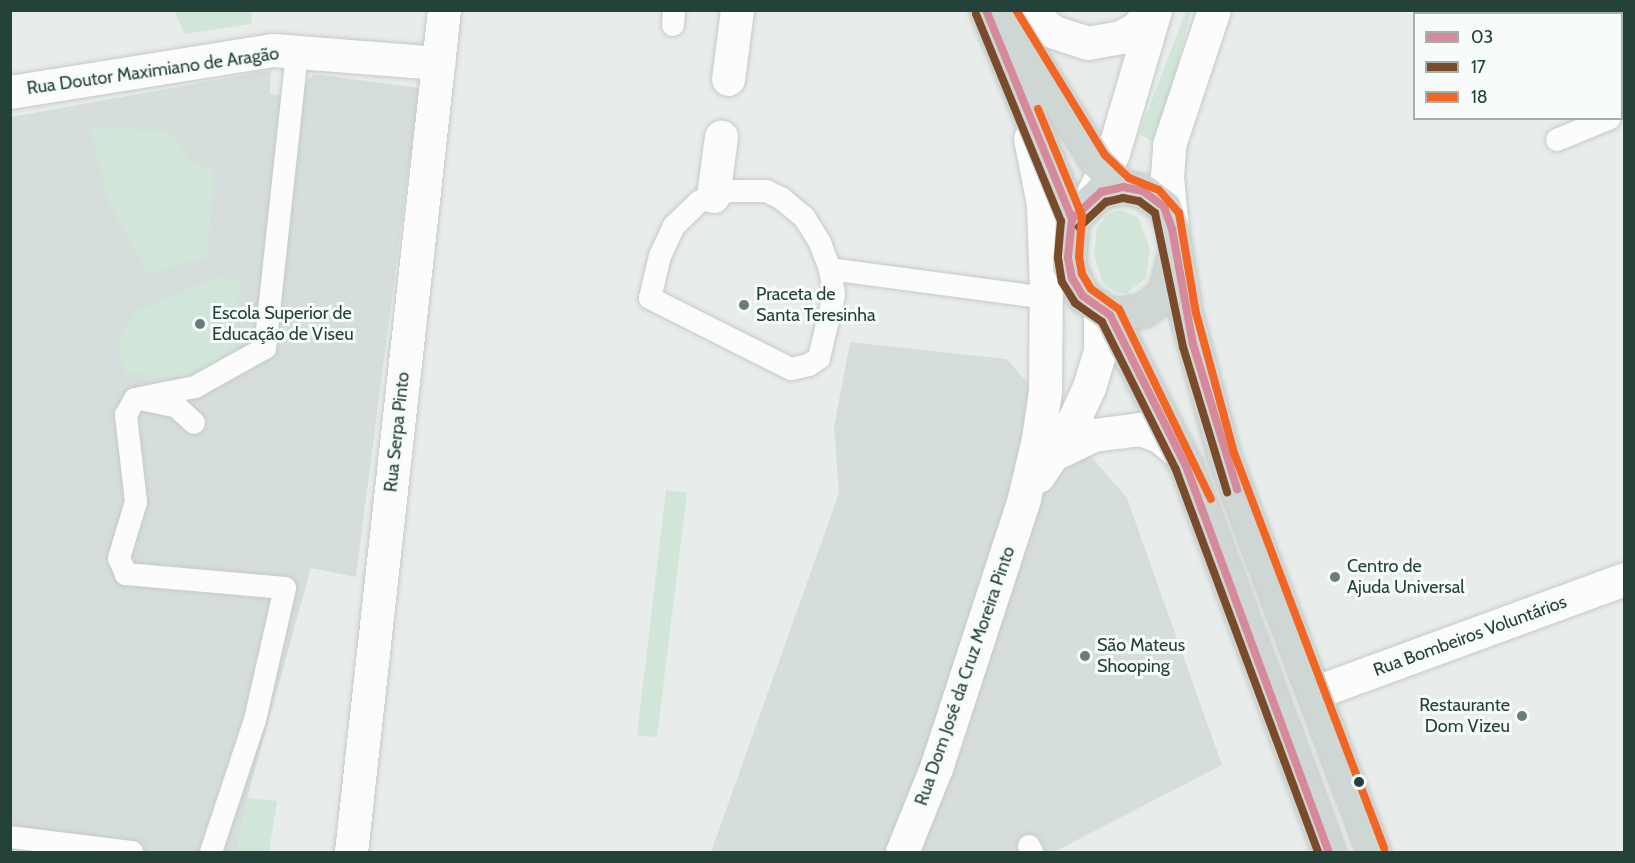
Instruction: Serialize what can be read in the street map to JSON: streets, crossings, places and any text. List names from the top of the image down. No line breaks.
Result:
{"streets":{"street":["Rua Doutor Maximiano de Aragão","Rua Serpa Pinto","Rua Bombeiros Voluntários","Rua Dom José da Cruz Moreira Pinto"]},"crossings":[["Rua Doutor Maximiano de Aragão","Rua Serpa Pinto"]],"places":["Praceta de Santa Teresinha","Escola Superior de Educação de Viseu","Centro de Ajuda Universal","São Mateus Shooping","Restaurante Dom Vizeu"],"lines":["transit line 03","transit line 18","transit line 17"],"legend":["03","17","18"]}
